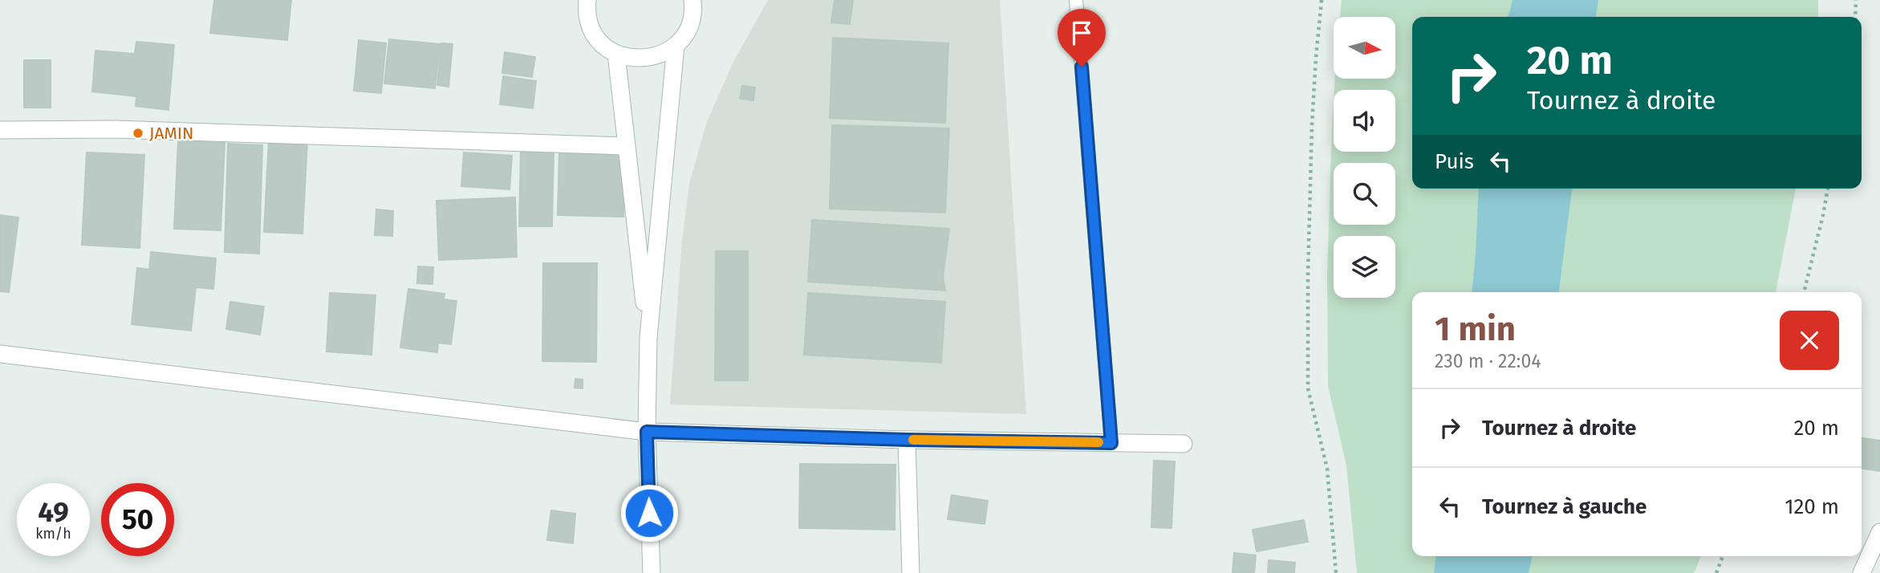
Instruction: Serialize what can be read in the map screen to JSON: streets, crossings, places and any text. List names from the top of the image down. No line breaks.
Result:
{"places":["JAMIN"],"north":"right","page":{"turn":["20 m","Tournez à droite"],"then":"Puis","heading":["1 min","230 m · 22:04"],"list":[{"name":"Tournez à droite","value":"20 m"},{"name":"Tournez à gauche","value":"120 m"}],"speed":"49 km/h","limit":"50"}}
